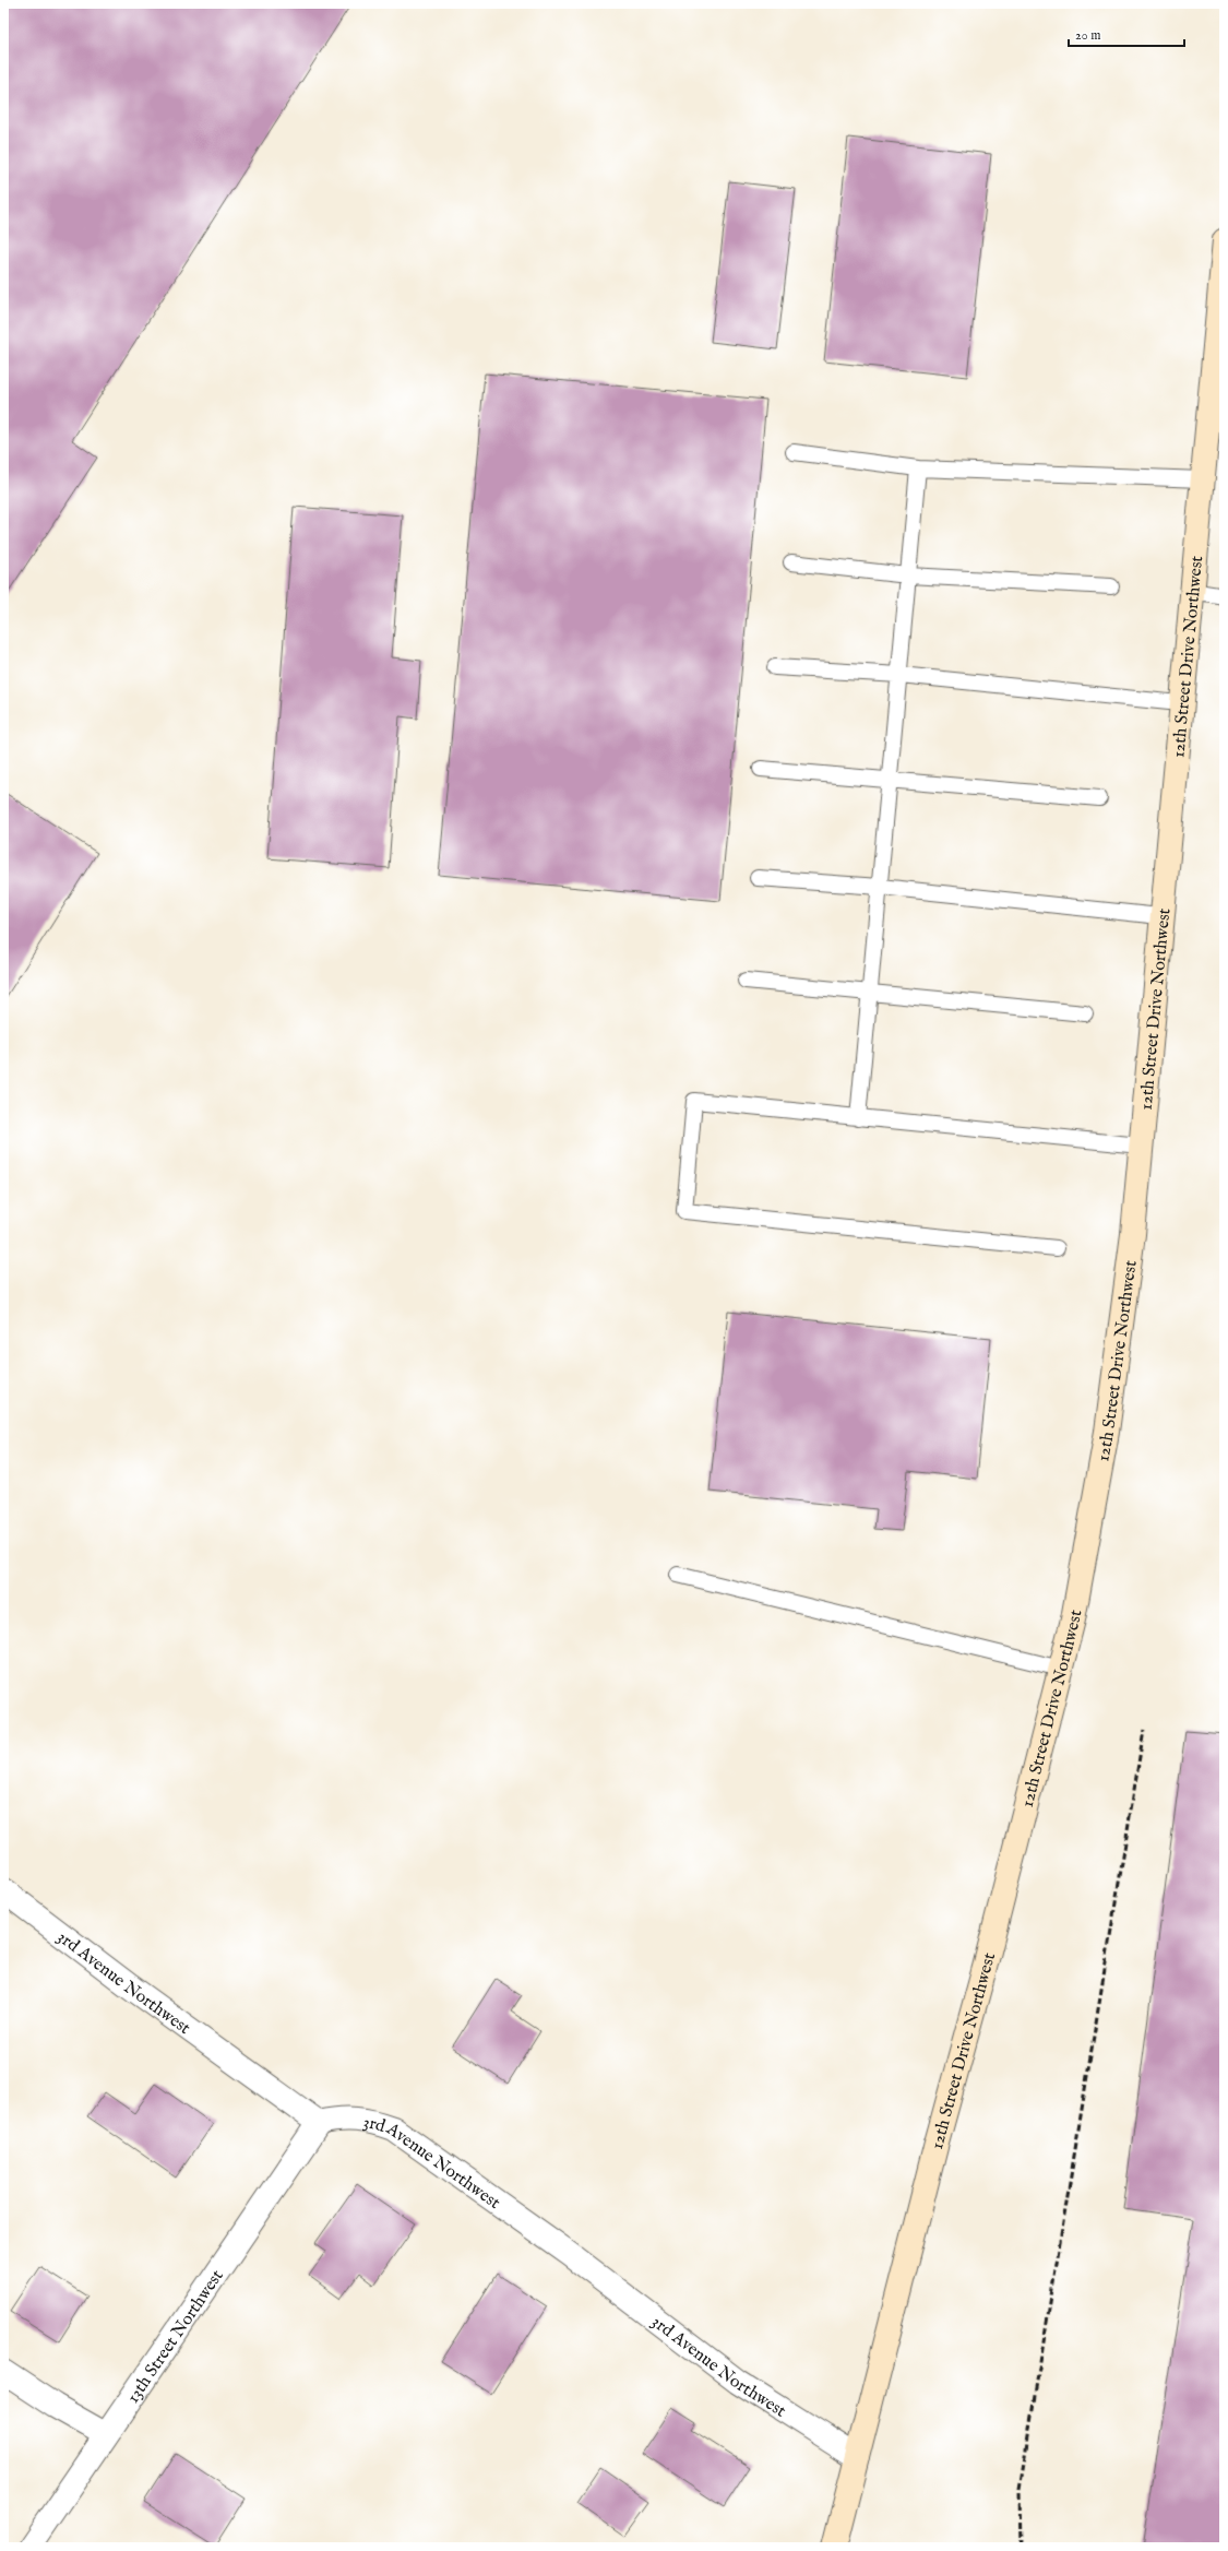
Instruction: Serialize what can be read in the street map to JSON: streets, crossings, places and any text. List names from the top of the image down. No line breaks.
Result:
{"streets":{"street":["12th Street Drive Northwest","3rd Avenue Northwest","13th Street Northwest"]},"crossings":[["12th Street Drive Northwest","3rd Avenue Northwest"],["3rd Avenue Northwest","13th Street Northwest"]],"scale_bar":"20 m"}
